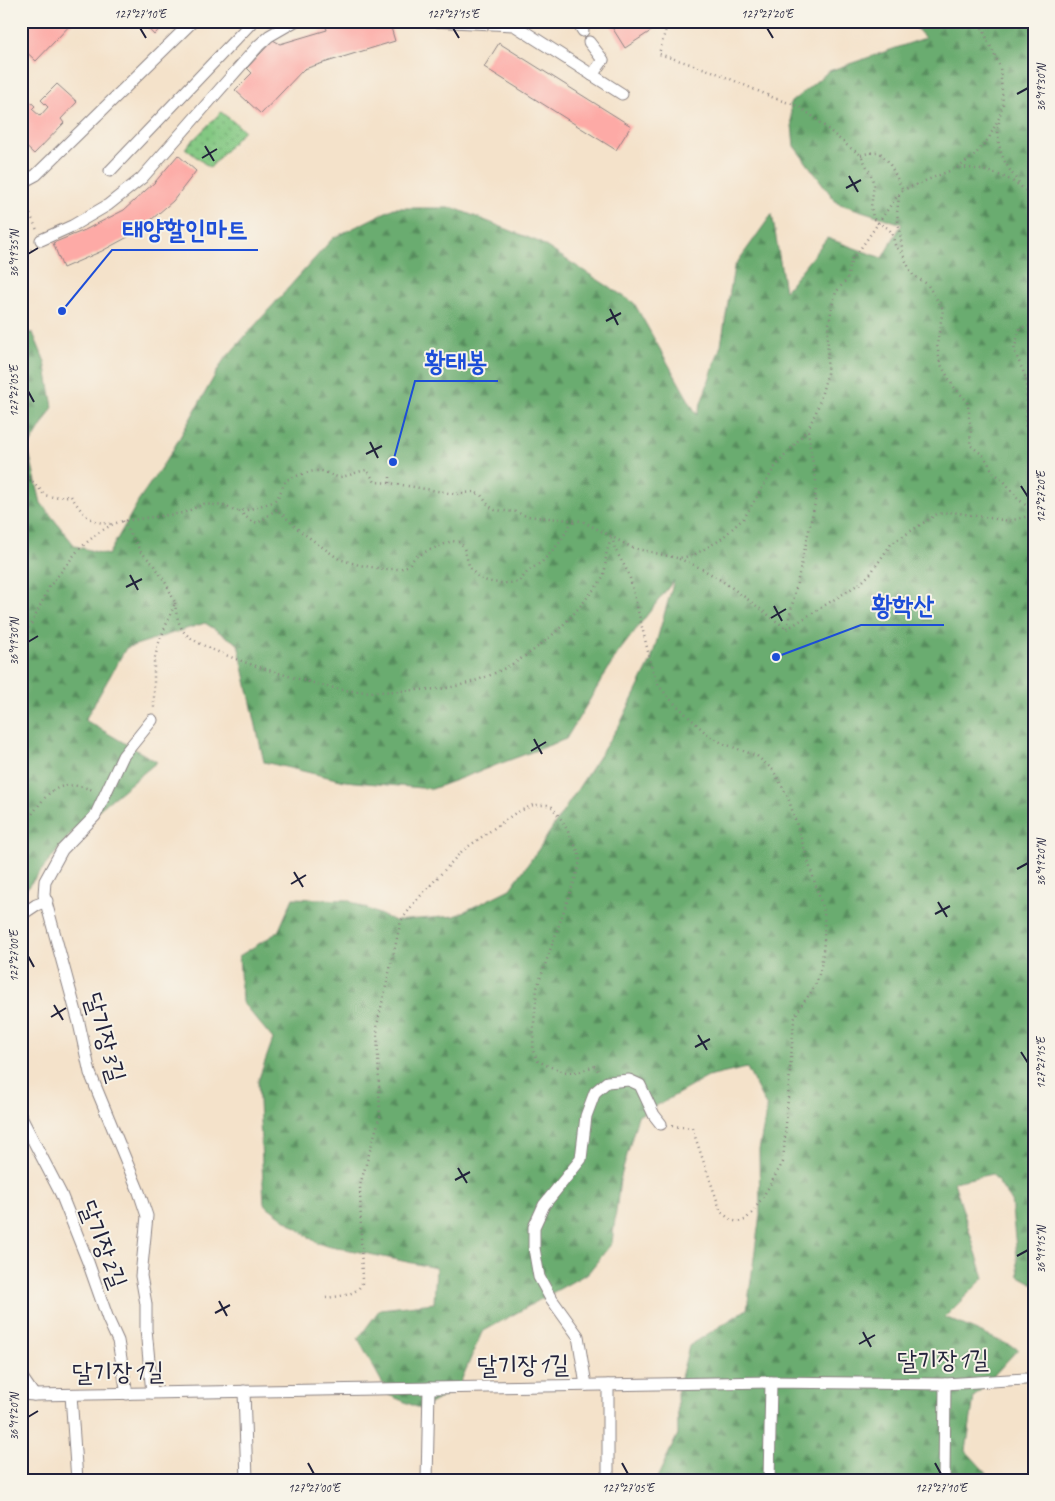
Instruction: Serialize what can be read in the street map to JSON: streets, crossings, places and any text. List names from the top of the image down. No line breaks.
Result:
{"streets":{"street":["달기장3길","달기장2길","달기장1길"]},"crossings":[["달기장3길","달기장1길"],["달기장2길","달기장1길"]],"places":["태양할인마트","황태봉","황학산"],"coordinates":["127°27'10\"E","127°27'15\"E","127°27'20\"E","36°19'30\"N","36°19'35\"N","127°27'05\"E","36°19'20\"N","127°27'00\"E","36°19'15\"N"]}
